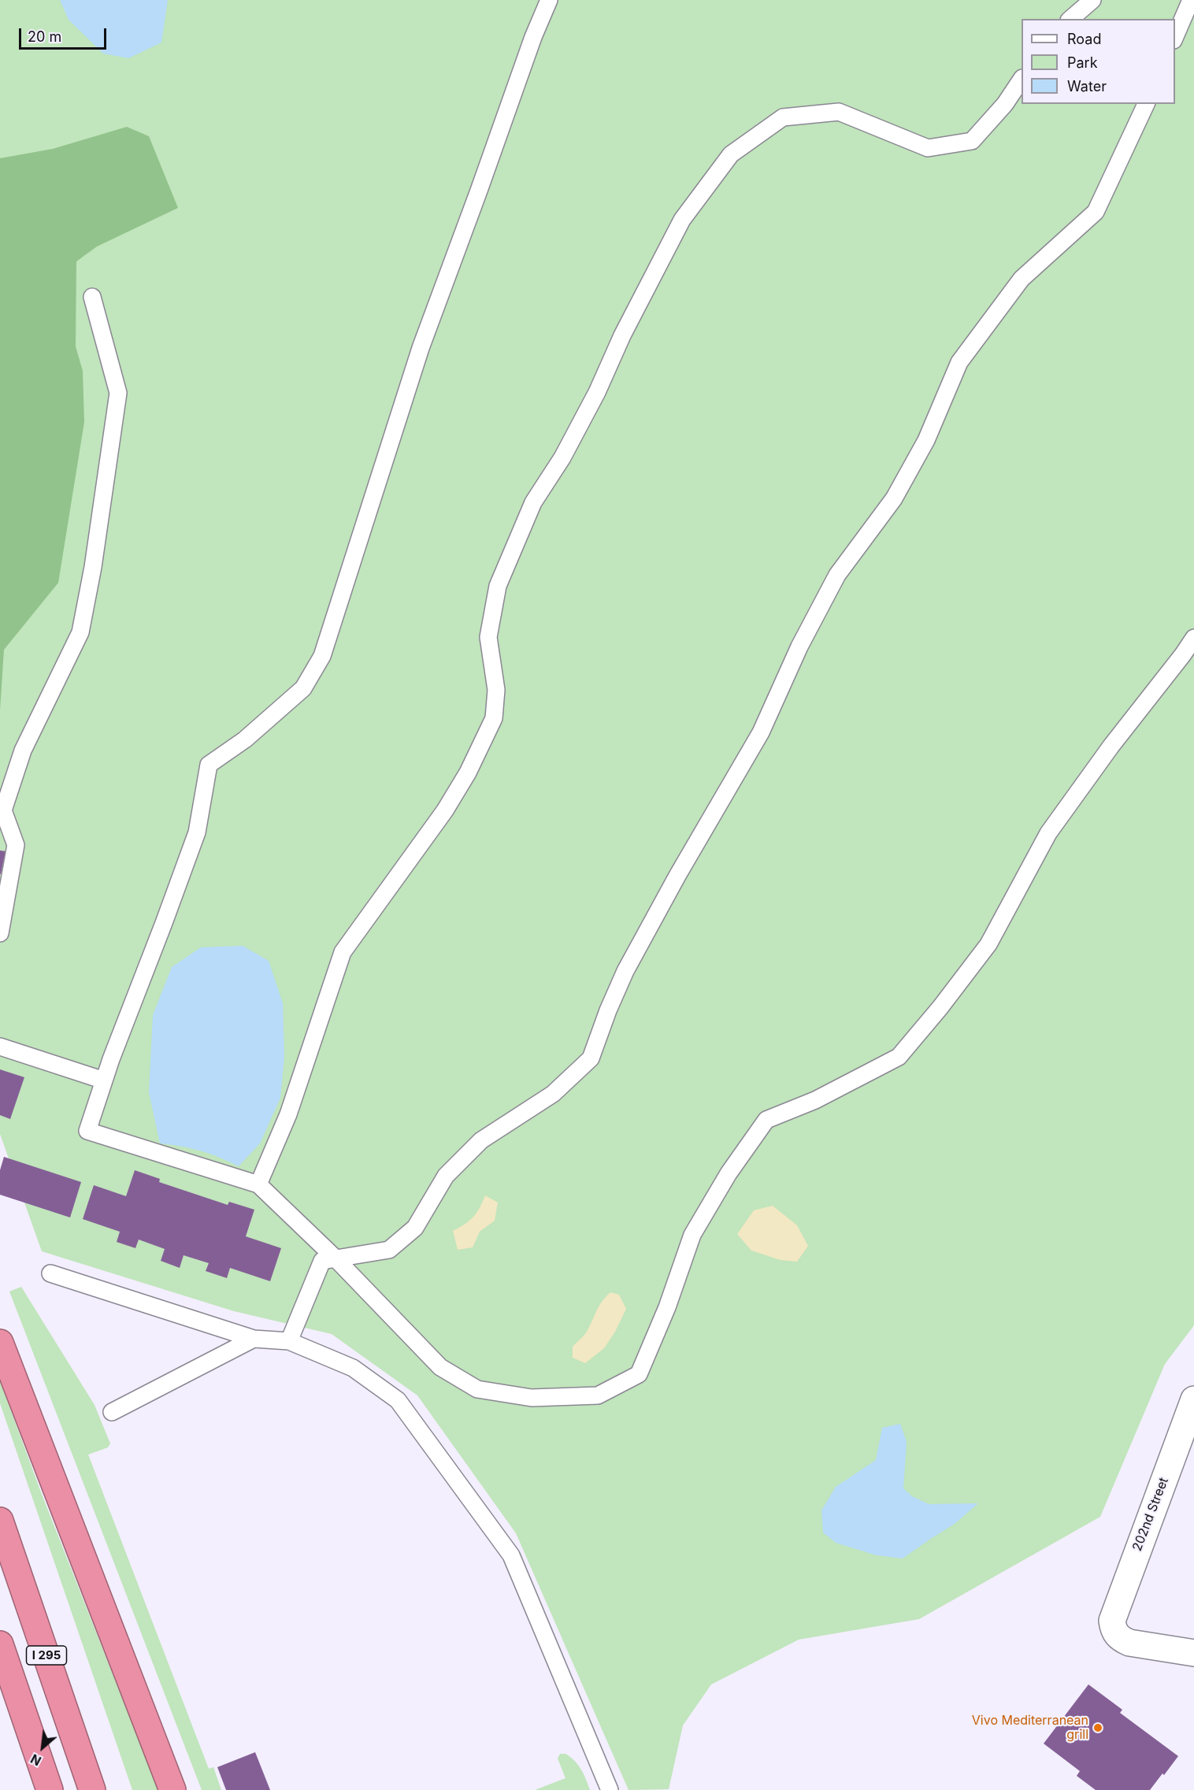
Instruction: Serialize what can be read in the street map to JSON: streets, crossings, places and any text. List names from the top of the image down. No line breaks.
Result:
{"streets":{"highway":["I 295"],"street":["202nd Street"]},"places":["Vivo Mediterranean grill"],"legend":["Road","Park","Water"],"scale_bar":"20 m","north":"bottom left"}
